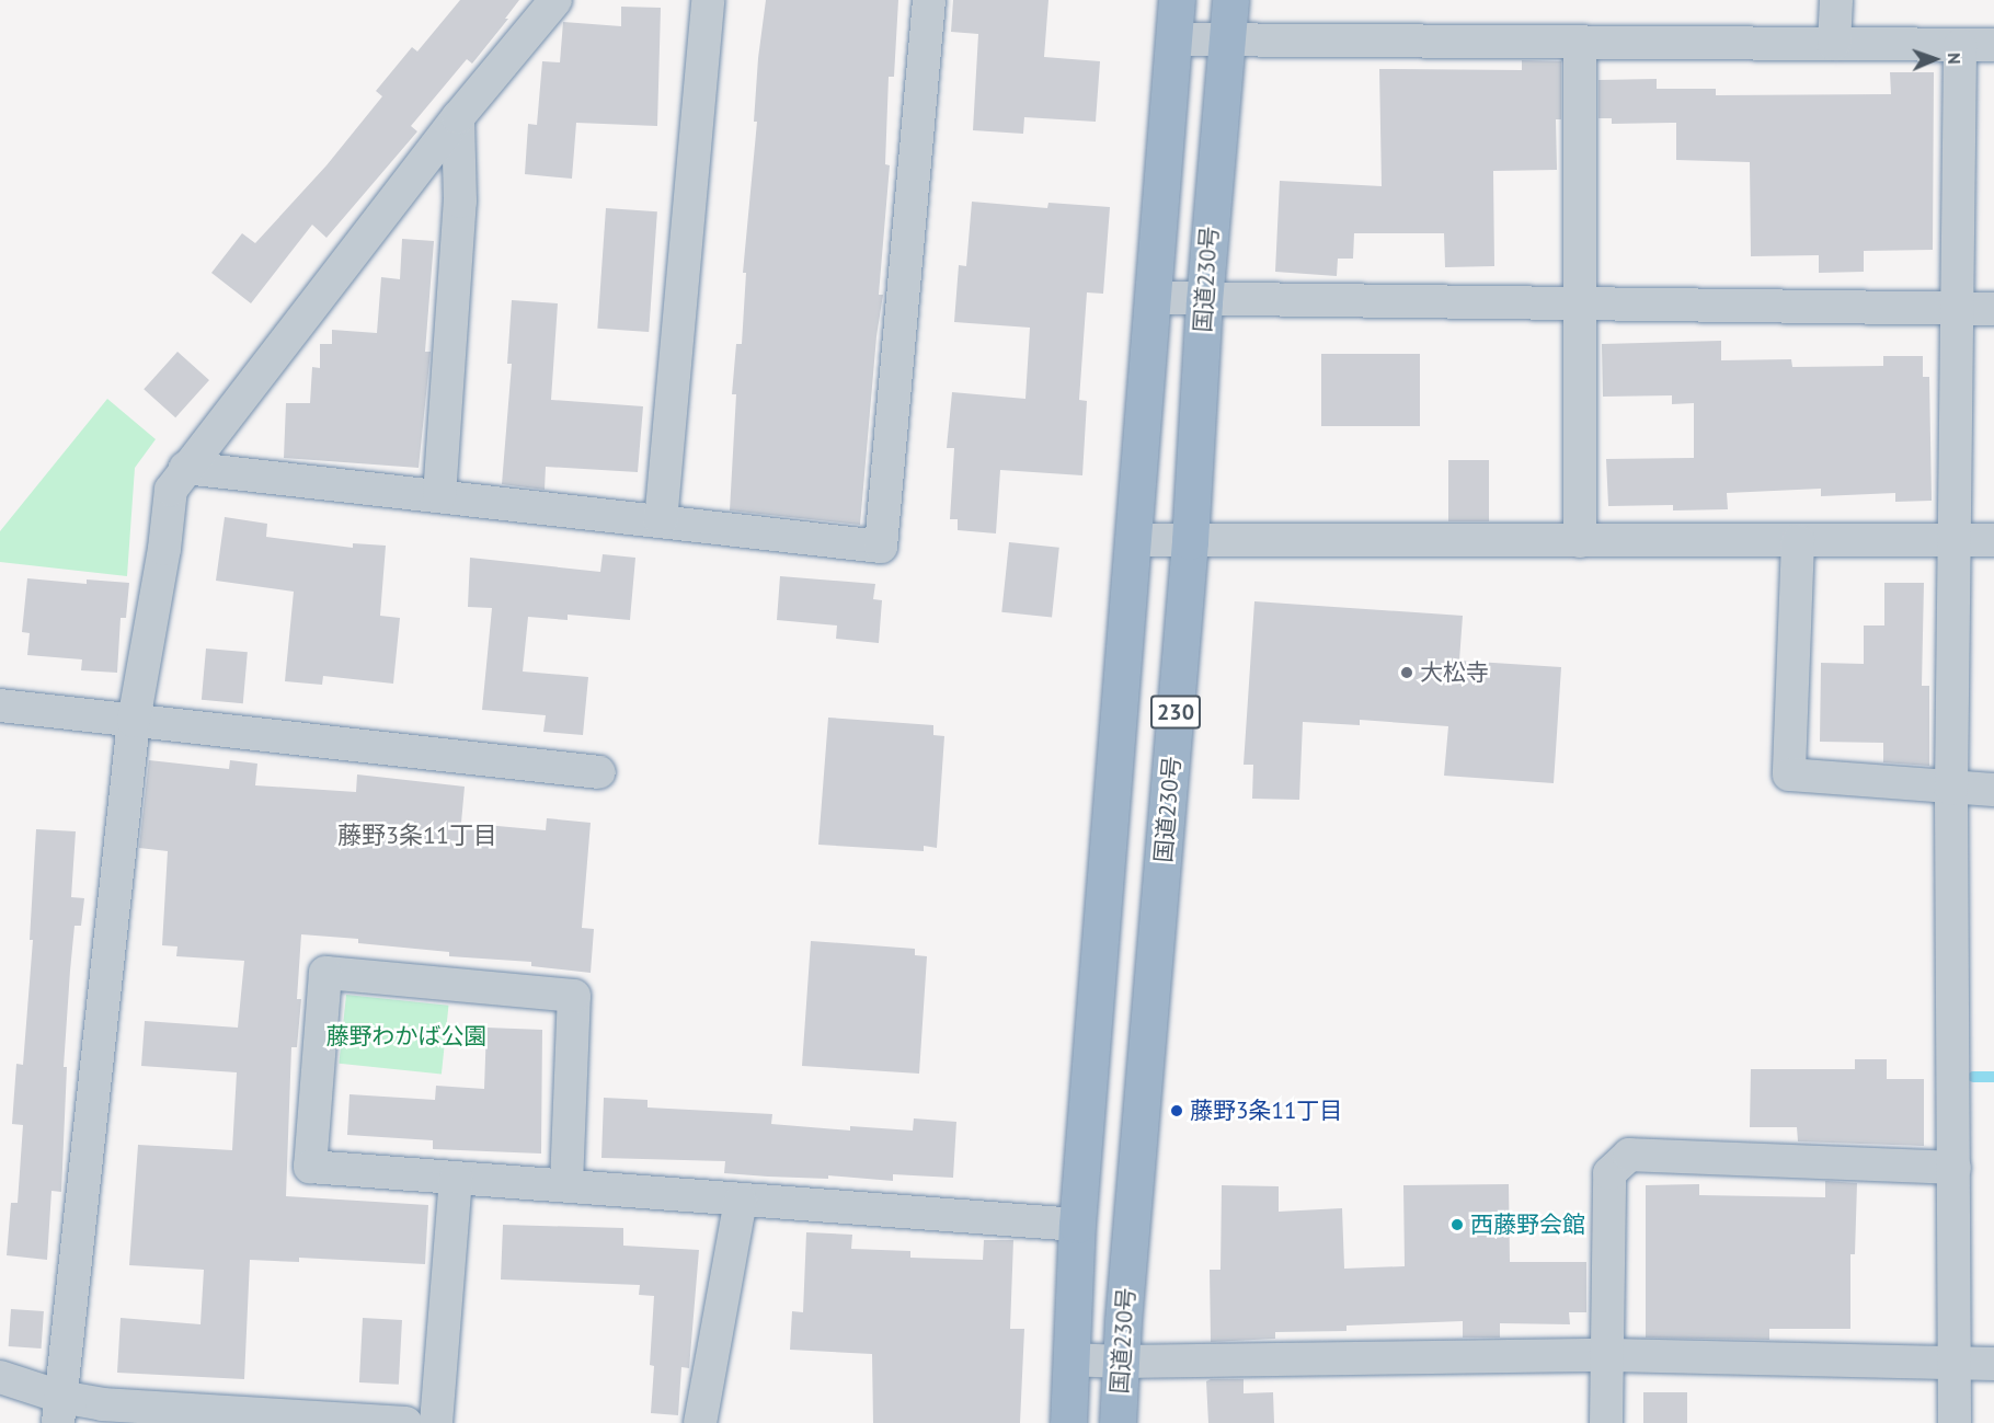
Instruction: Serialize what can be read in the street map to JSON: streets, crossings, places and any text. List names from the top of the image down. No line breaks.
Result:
{"streets":{"highway":["国道230号","230"]},"districts":["藤野3条11丁目"],"parks":["藤野わかば公園"],"places":["大松寺","藤野3条11丁目","西藤野会館"],"north":"right"}
